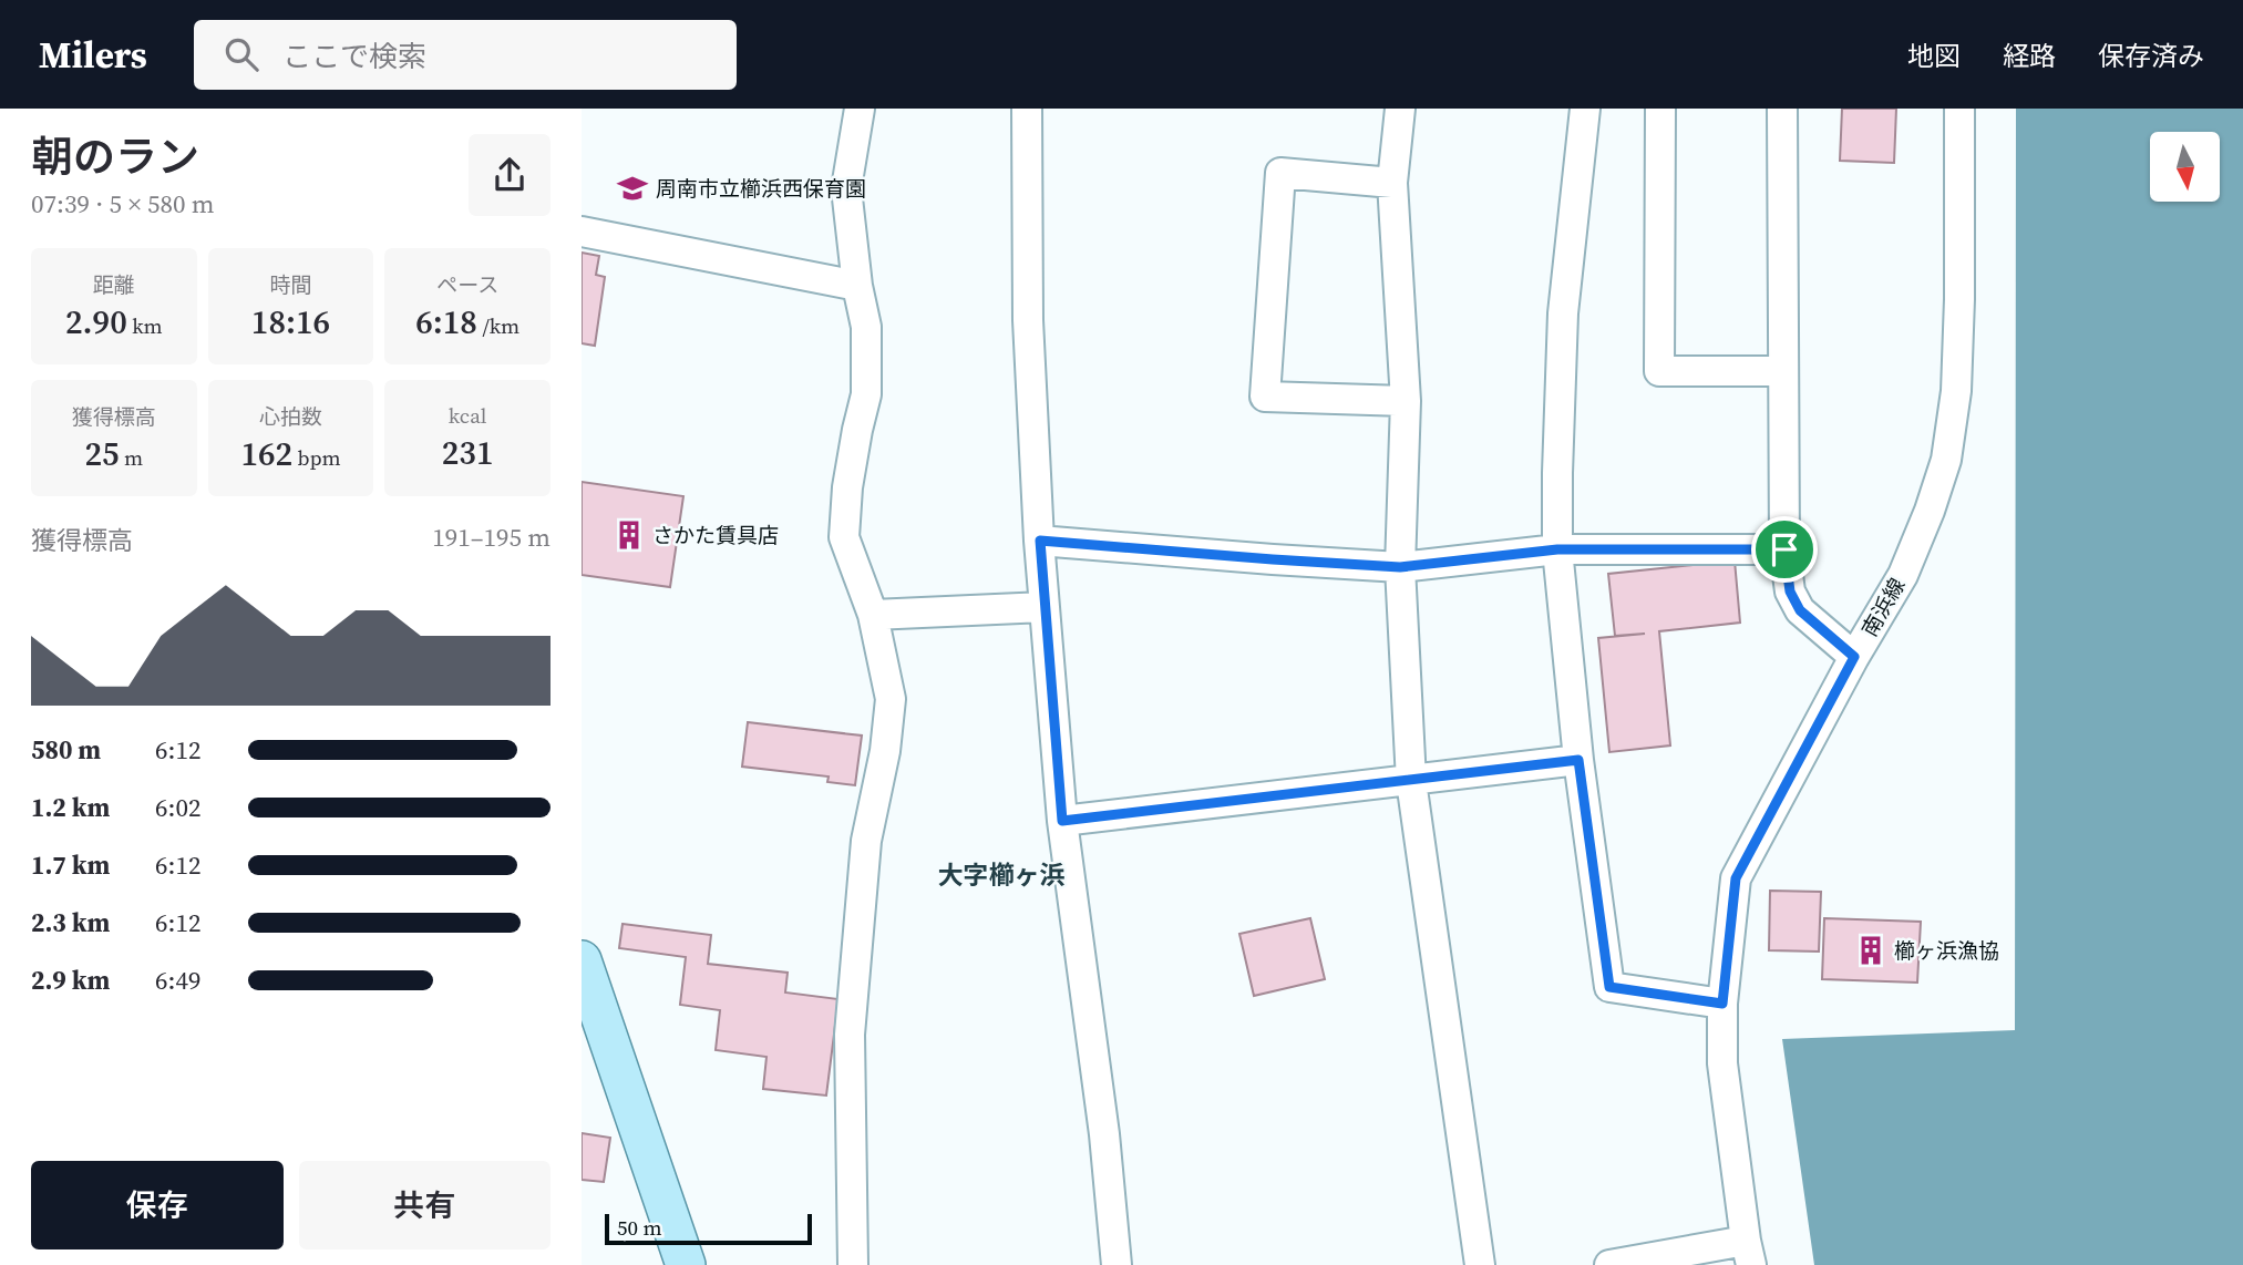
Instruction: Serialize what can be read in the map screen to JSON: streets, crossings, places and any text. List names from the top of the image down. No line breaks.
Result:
{"streets":{"street":["南浜線"]},"districts":["大字櫛ヶ浜"],"places":{"school or university":["周南市立櫛浜西保育園"],"building":["さかた賃具店","櫛ヶ浜漁協"]},"scale_bar":"50 m","north":"bottom","page":{"header":"Milers","search":"ここで検索","nav":["地図","経路","保存済み"],"heading":["朝のラン","07:39 · 5 × 580 m"],"stats":[["距離","2.90 km"],["時間","18:16"],["ペース","6:18 /km"],["獲得標高","25 m"],["心拍数","162 bpm"],["kcal","231"]],"chart":["獲得標高","191–195 m"],"list":[{"name":"580 m","note":"6:12"},{"name":"1.2 km","note":"6:02"},{"name":"1.7 km","note":"6:12"},{"name":"2.3 km","note":"6:12"},{"name":"2.9 km","note":"6:49"}],"buttons":["保存","共有"],"scale":"50 m"}}
